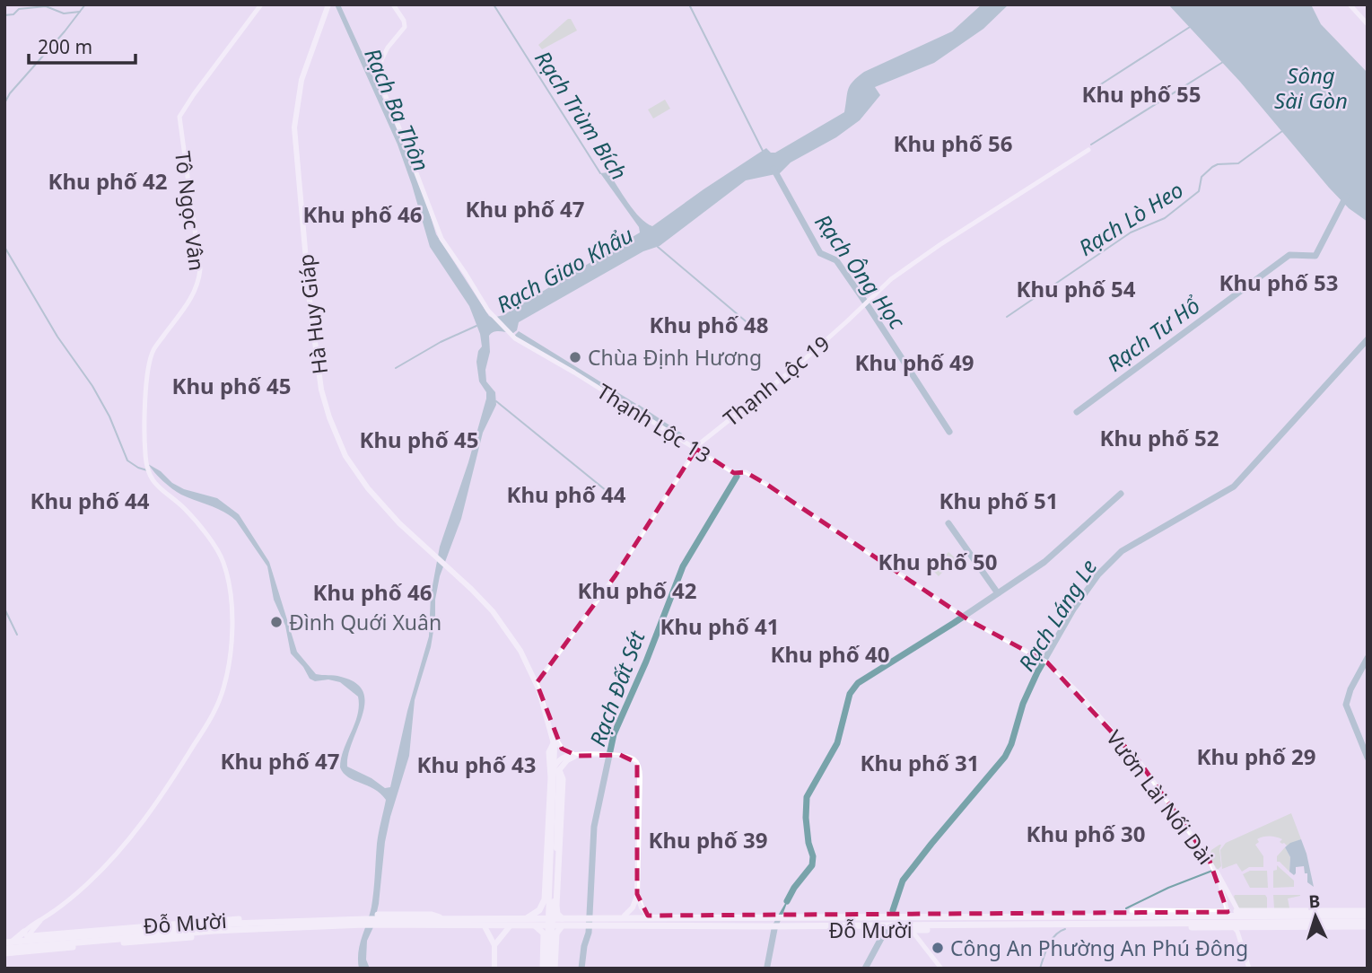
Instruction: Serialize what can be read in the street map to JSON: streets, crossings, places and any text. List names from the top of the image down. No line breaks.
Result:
{"streets":{"highway":["Đỗ Mười"],"main road":["Hà Huy Giáp"],"street":["Tô Ngọc Vân","Thạnh Lộc 19","Thạnh Lộc 13","Vườn Lài Nối Dài"]},"crossings":[["Tô Ngọc Vân","Đỗ Mười"],["Hà Huy Giáp","Thạnh Lộc 19"],["Thạnh Lộc 19","Thạnh Lộc 13"],["Thạnh Lộc 13","Vườn Lài Nối Dài"],["Vườn Lài Nối Dài","Đỗ Mười"]],"districts":["Khu phố 55","Khu phố 56","Khu phố 42","Khu phố 47","Khu phố 46","Khu phố 53","Khu phố 54","Khu phố 48","Khu phố 49","Khu phố 45","Khu phố 52","Khu phố 45","Khu phố 44","Khu phố 44","Khu phố 51","Khu phố 50","Khu phố 42","Khu phố 46","Khu phố 41","Khu phố 40","Khu phố 29","Khu phố 47","Khu phố 31","Khu phố 43","Khu phố 30","Khu phố 39"],"water":["Sông Sài Gòn","Rạch Ba Thôn","Rạch Trùm Bích","Rạch Lò Heo","Rạch Giao Khẩu","Rạch Ông Học","Rạch Tư Hổ","Rạch Láng Le","Rạch Đất Sét"],"places":["Chùa Định Hương","Đình Quới Xuân","Công An Phường An Phú Đông"],"scale_bar":"200 m","north":"top"}
